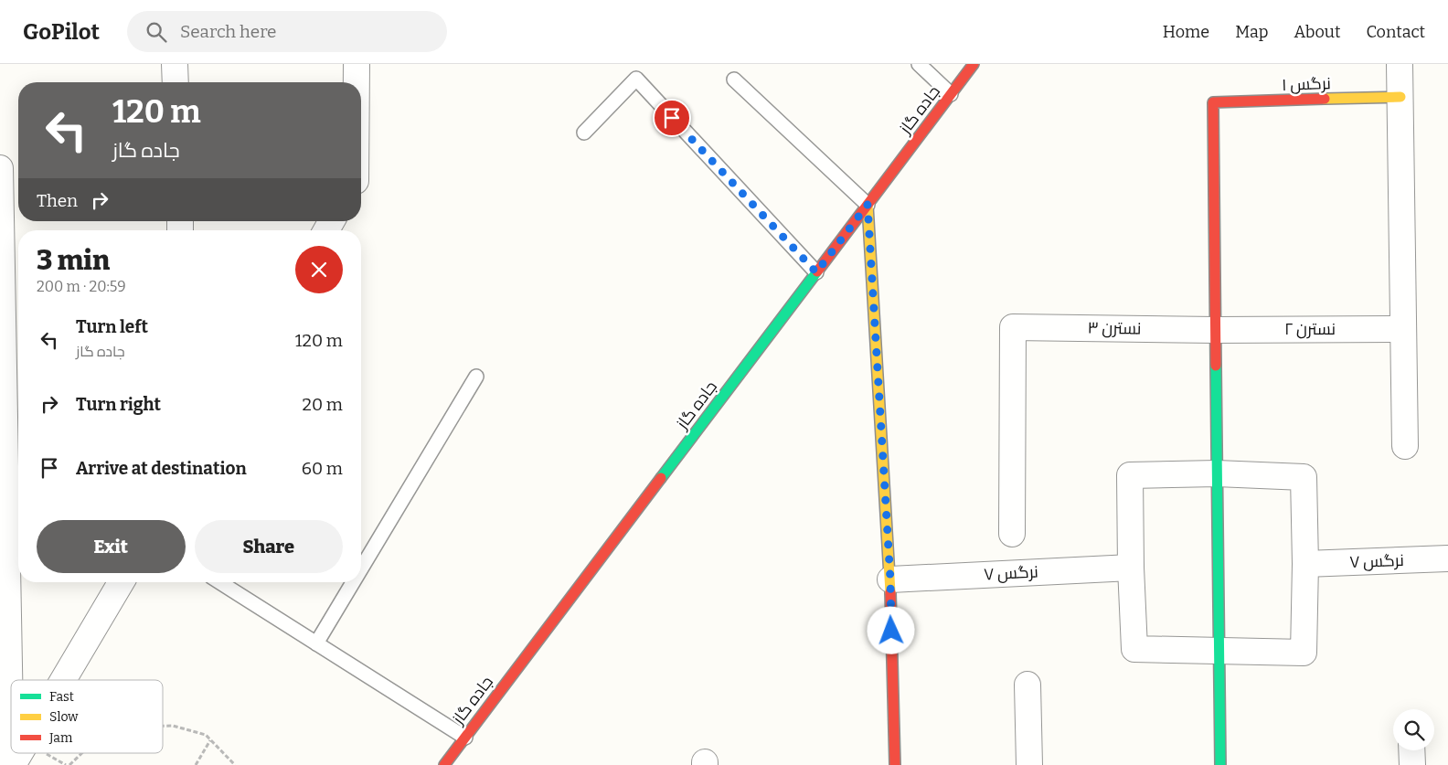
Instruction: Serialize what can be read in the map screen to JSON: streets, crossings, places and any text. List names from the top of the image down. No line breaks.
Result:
{"streets":{"street":["نرگس ۱","جاده گاز","نسترن ۳","نسترن ۲","نرگس ۷"]},"crossings":[["نرگس ۱","نسترن ۳"],["نرگس ۱","نسترن ۲"],["نسترن ۳","نسترن ۲"]],"legend":["Fast","Slow","Jam"],"page":{"header":"GoPilot","search":"Search here","nav":["Home","Map","About","Contact"],"turn":["120 m","جاده گاز"],"then":"Then","heading":["3 min","200 m · 20:59"],"list":[{"name":"Turn left","note":"جاده گاز","value":"120 m"},{"name":"Turn right","value":"20 m"},{"name":"Arrive at destination","value":"60 m"}],"buttons":["Exit","Share"]}}
